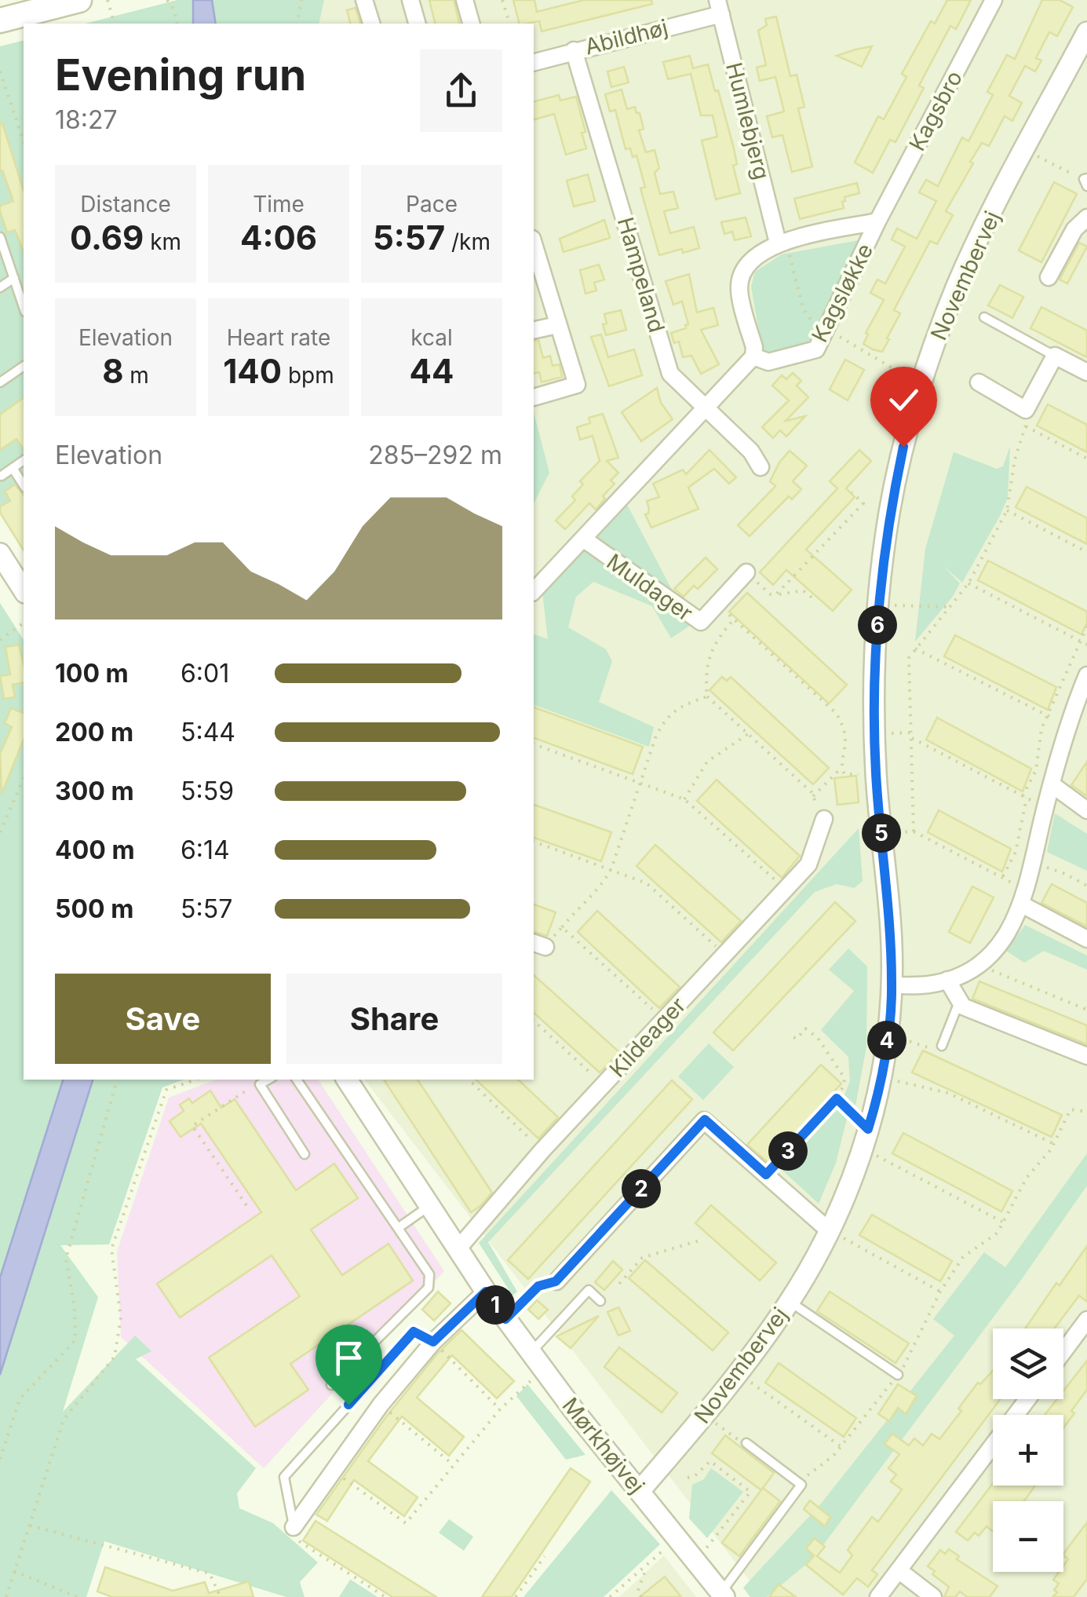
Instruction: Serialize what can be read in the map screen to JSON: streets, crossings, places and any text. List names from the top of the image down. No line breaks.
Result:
{"streets":{"street":["Abildhøj","Kagsbro","Humlebjerg","Hampeland","Novembervej","Kagsløkke","Muldager","Kildeager","Mørkhøjvej"]},"crossings":[["Abildhøj","Humlebjerg"],["Abildhøj","Hampeland"],["Kagsbro","Kagsløkke"],["Humlebjerg","Kagsløkke"],["Hampeland","Muldager"],["Novembervej","Mørkhøjvej"],["Kildeager","Mørkhøjvej"]],"page":{"heading":["Evening run","18:27"],"stats":[["Distance","0.69 km"],["Time","4:06"],["Pace","5:57 /km"],["Elevation","8 m"],["Heart rate","140 bpm"],["kcal","44"]],"chart":["Elevation","285–292 m"],"pins":["6","5","4","3","2","1"],"list":[{"name":"100 m","note":"6:01"},{"name":"200 m","note":"5:44"},{"name":"300 m","note":"5:59"},{"name":"400 m","note":"6:14"},{"name":"500 m","note":"5:57"}],"buttons":["Save","Share"],"map_buttons":["+","−"]}}
